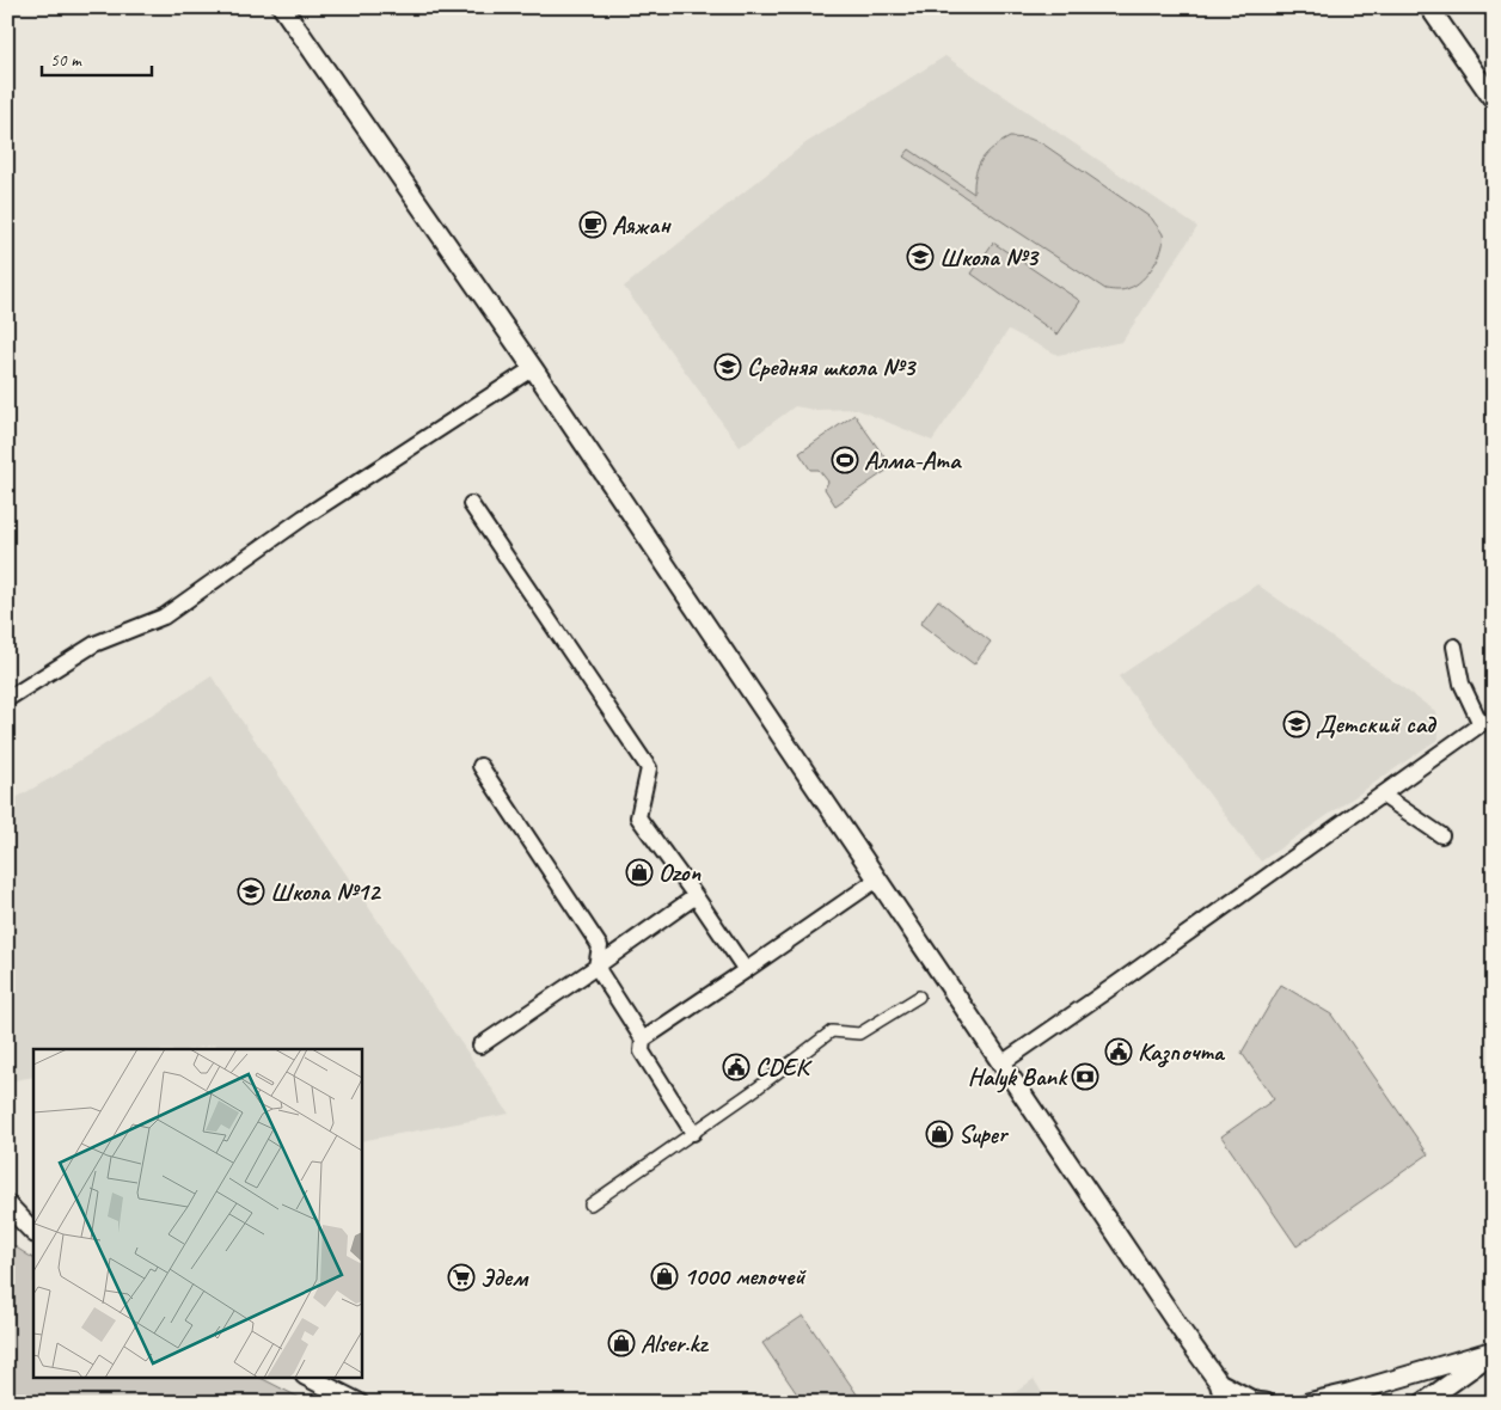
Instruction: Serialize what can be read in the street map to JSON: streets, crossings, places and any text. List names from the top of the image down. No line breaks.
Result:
{"places":{"cafe":["Аяжан"],"school or university":["Школа №3","Средняя школа №3","Детский сад","Школа №12"],"sports":["Алма-Ата"],"shop":["Ozon","Super","1000 мелочей","Alser.kz"],"public building":["Казпочта","CDEK"],"bank":["Halyk Bank"],"supermarket":["Эдем"]},"scale_bar":"50 m"}
